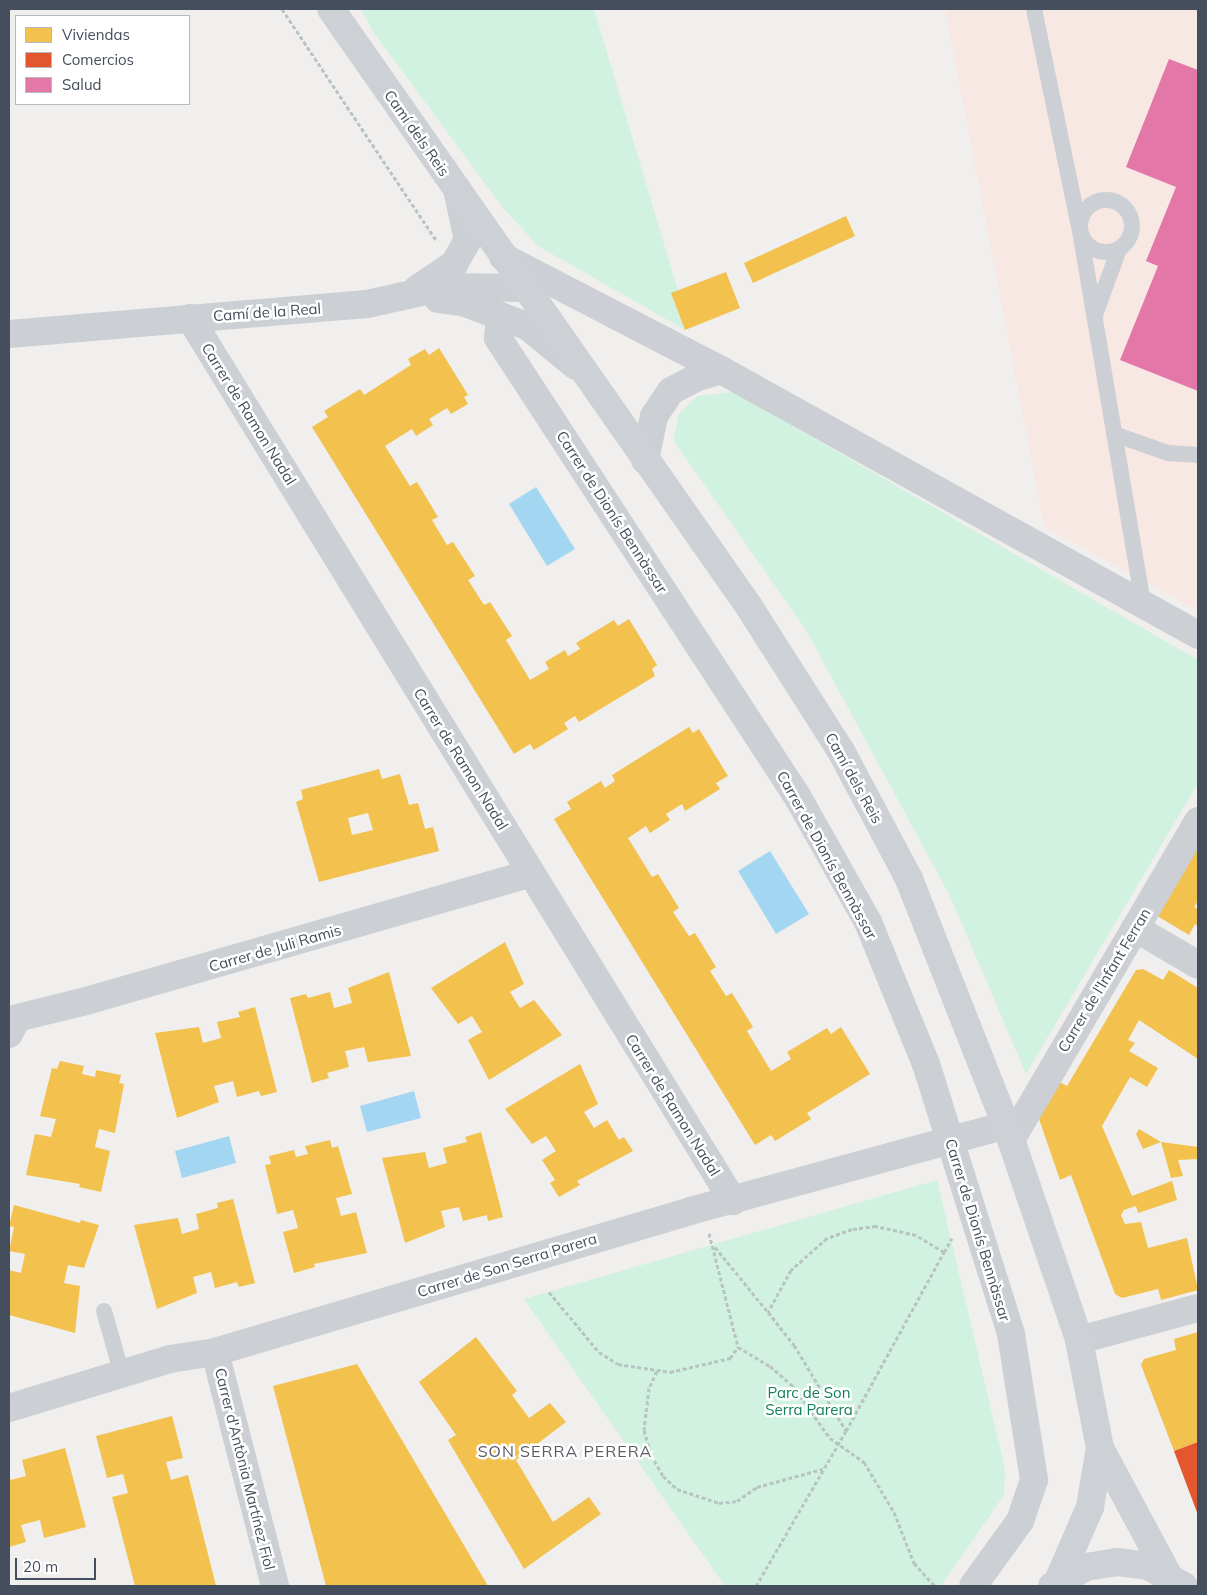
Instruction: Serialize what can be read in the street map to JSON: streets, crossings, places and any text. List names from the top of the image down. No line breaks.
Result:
{"streets":{"street":["Camí dels Reis","Camí de la Real","Carrer de Ramon Nadal","Carrer de Dionís Bennàssar","Carrer de Juli Ramis","Carrer de l'Infant Ferran","Carrer de Son Serra Parera","Carrer d'Antònia Martínez Fiol"]},"crossings":[["Camí dels Reis","Camí de la Real"],["Camí dels Reis","Carrer de l'Infant Ferran"],["Camí dels Reis","Carrer de Son Serra Parera"],["Camí de la Real","Carrer de Ramon Nadal"],["Carrer de Ramon Nadal","Carrer de Juli Ramis"],["Carrer de Ramon Nadal","Carrer de Son Serra Parera"],["Carrer de Dionís Bennàssar","Carrer de Son Serra Parera"],["Carrer de l'Infant Ferran","Carrer de Son Serra Parera"],["Carrer de Son Serra Parera","Carrer d'Antònia Martínez Fiol"]],"districts":["SON SERRA PERERA"],"parks":["Parc de Son Serra Parera"],"legend":["Viviendas","Comercios","Salud"],"scale_bar":"20 m"}
